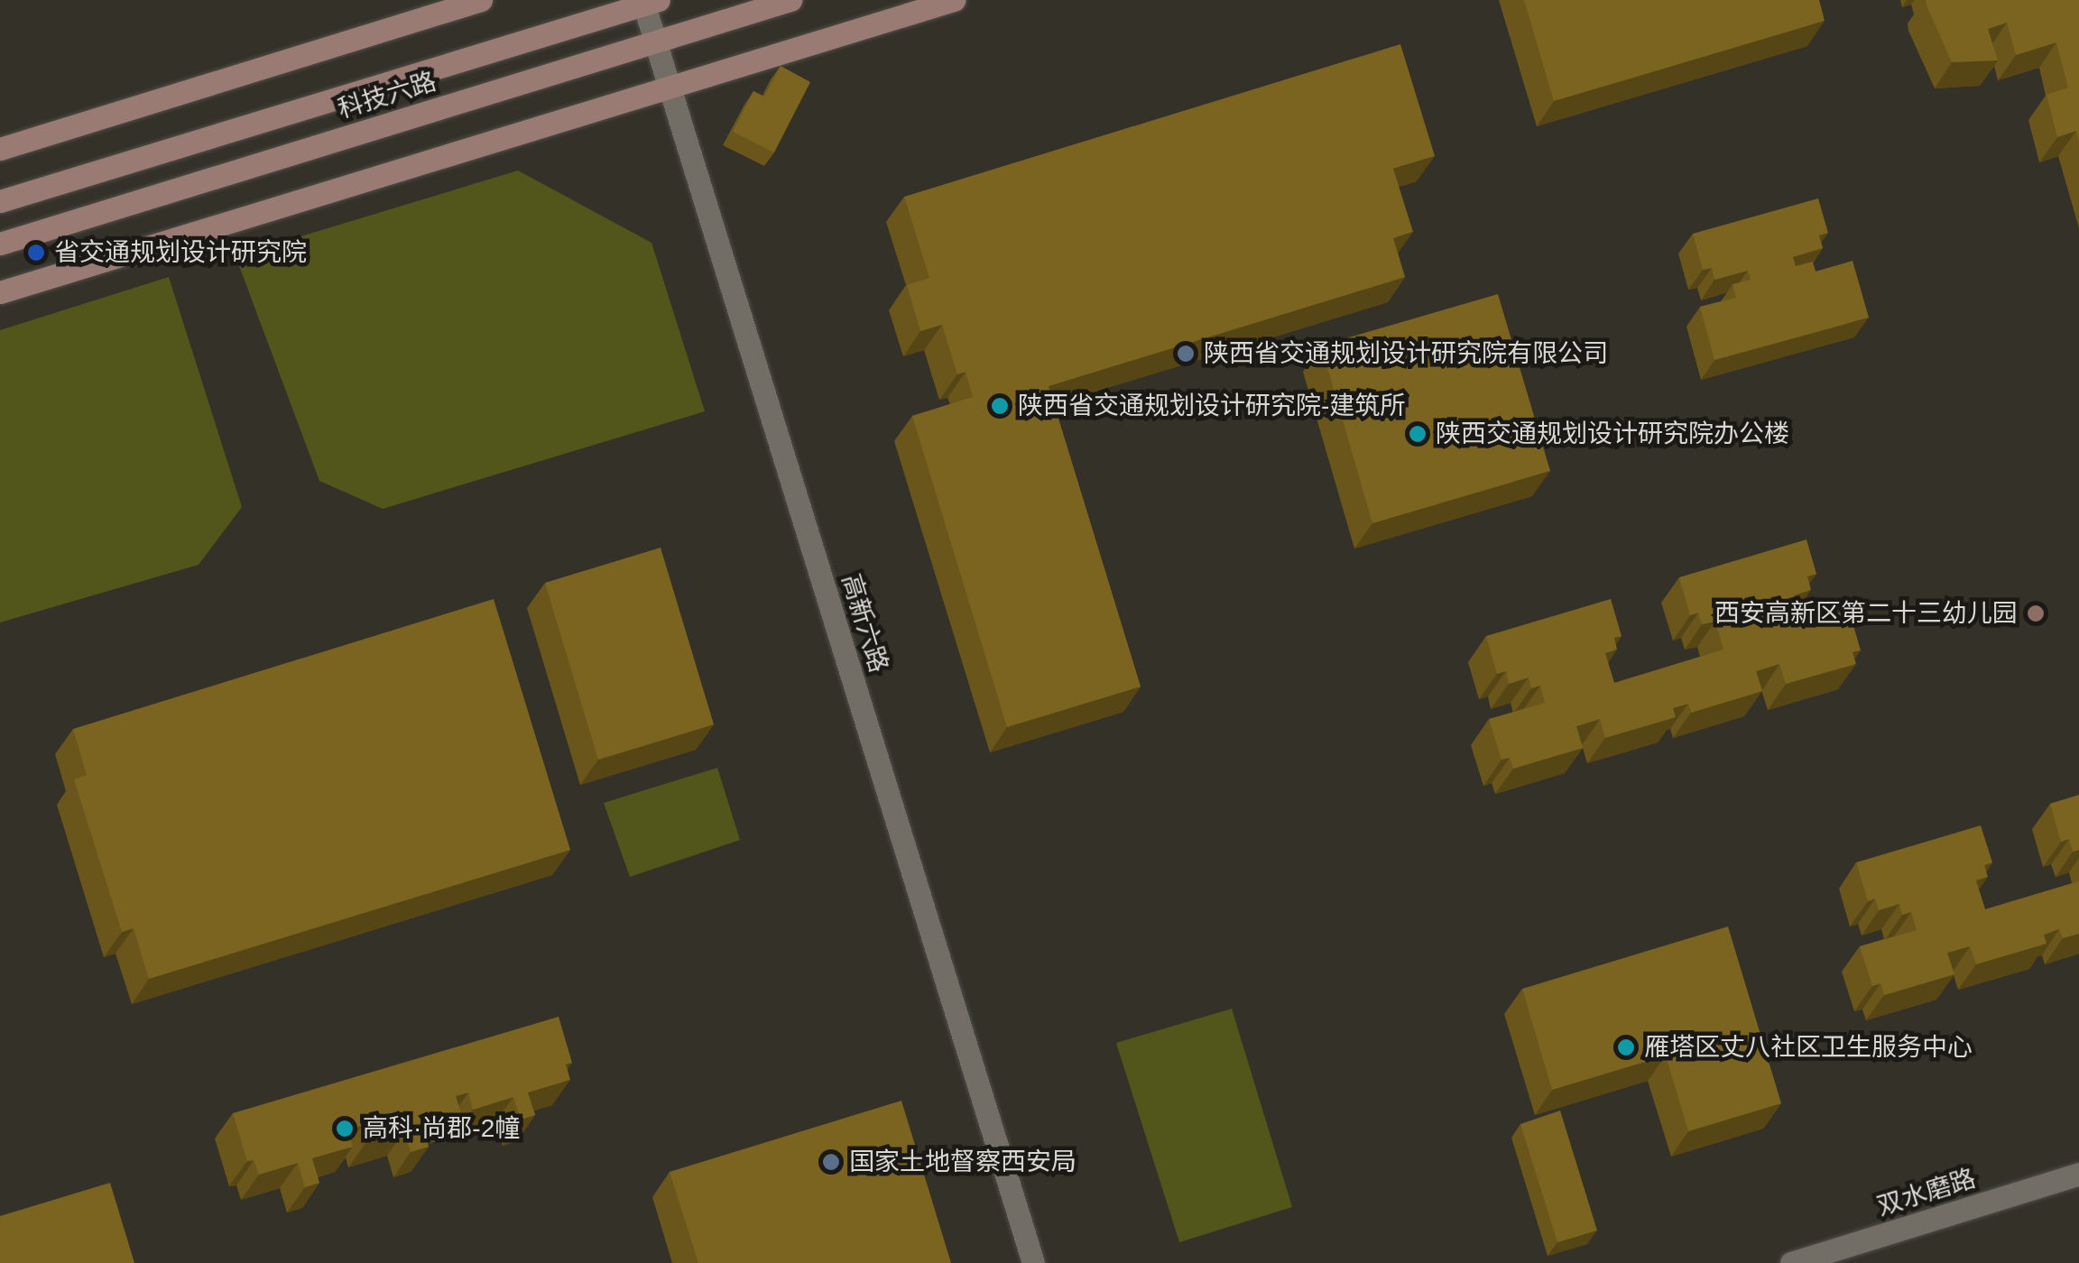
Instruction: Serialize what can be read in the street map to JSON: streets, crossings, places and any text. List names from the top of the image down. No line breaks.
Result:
{"streets":{"main road":["科技六路"],"street":["高新六路","双水磨路"]},"crossings":[["科技六路","高新六路"]],"places":["省交通规划设计研究院","陕西省交通规划设计研究院有限公司","陕西省交通规划设计研究院-建筑所","陕西交通规划设计研究院办公楼","西安高新区第二十三幼儿园","雁塔区丈八社区卫生服务中心","高科·尚郡-2幢","国家土地督察西安局"]}
